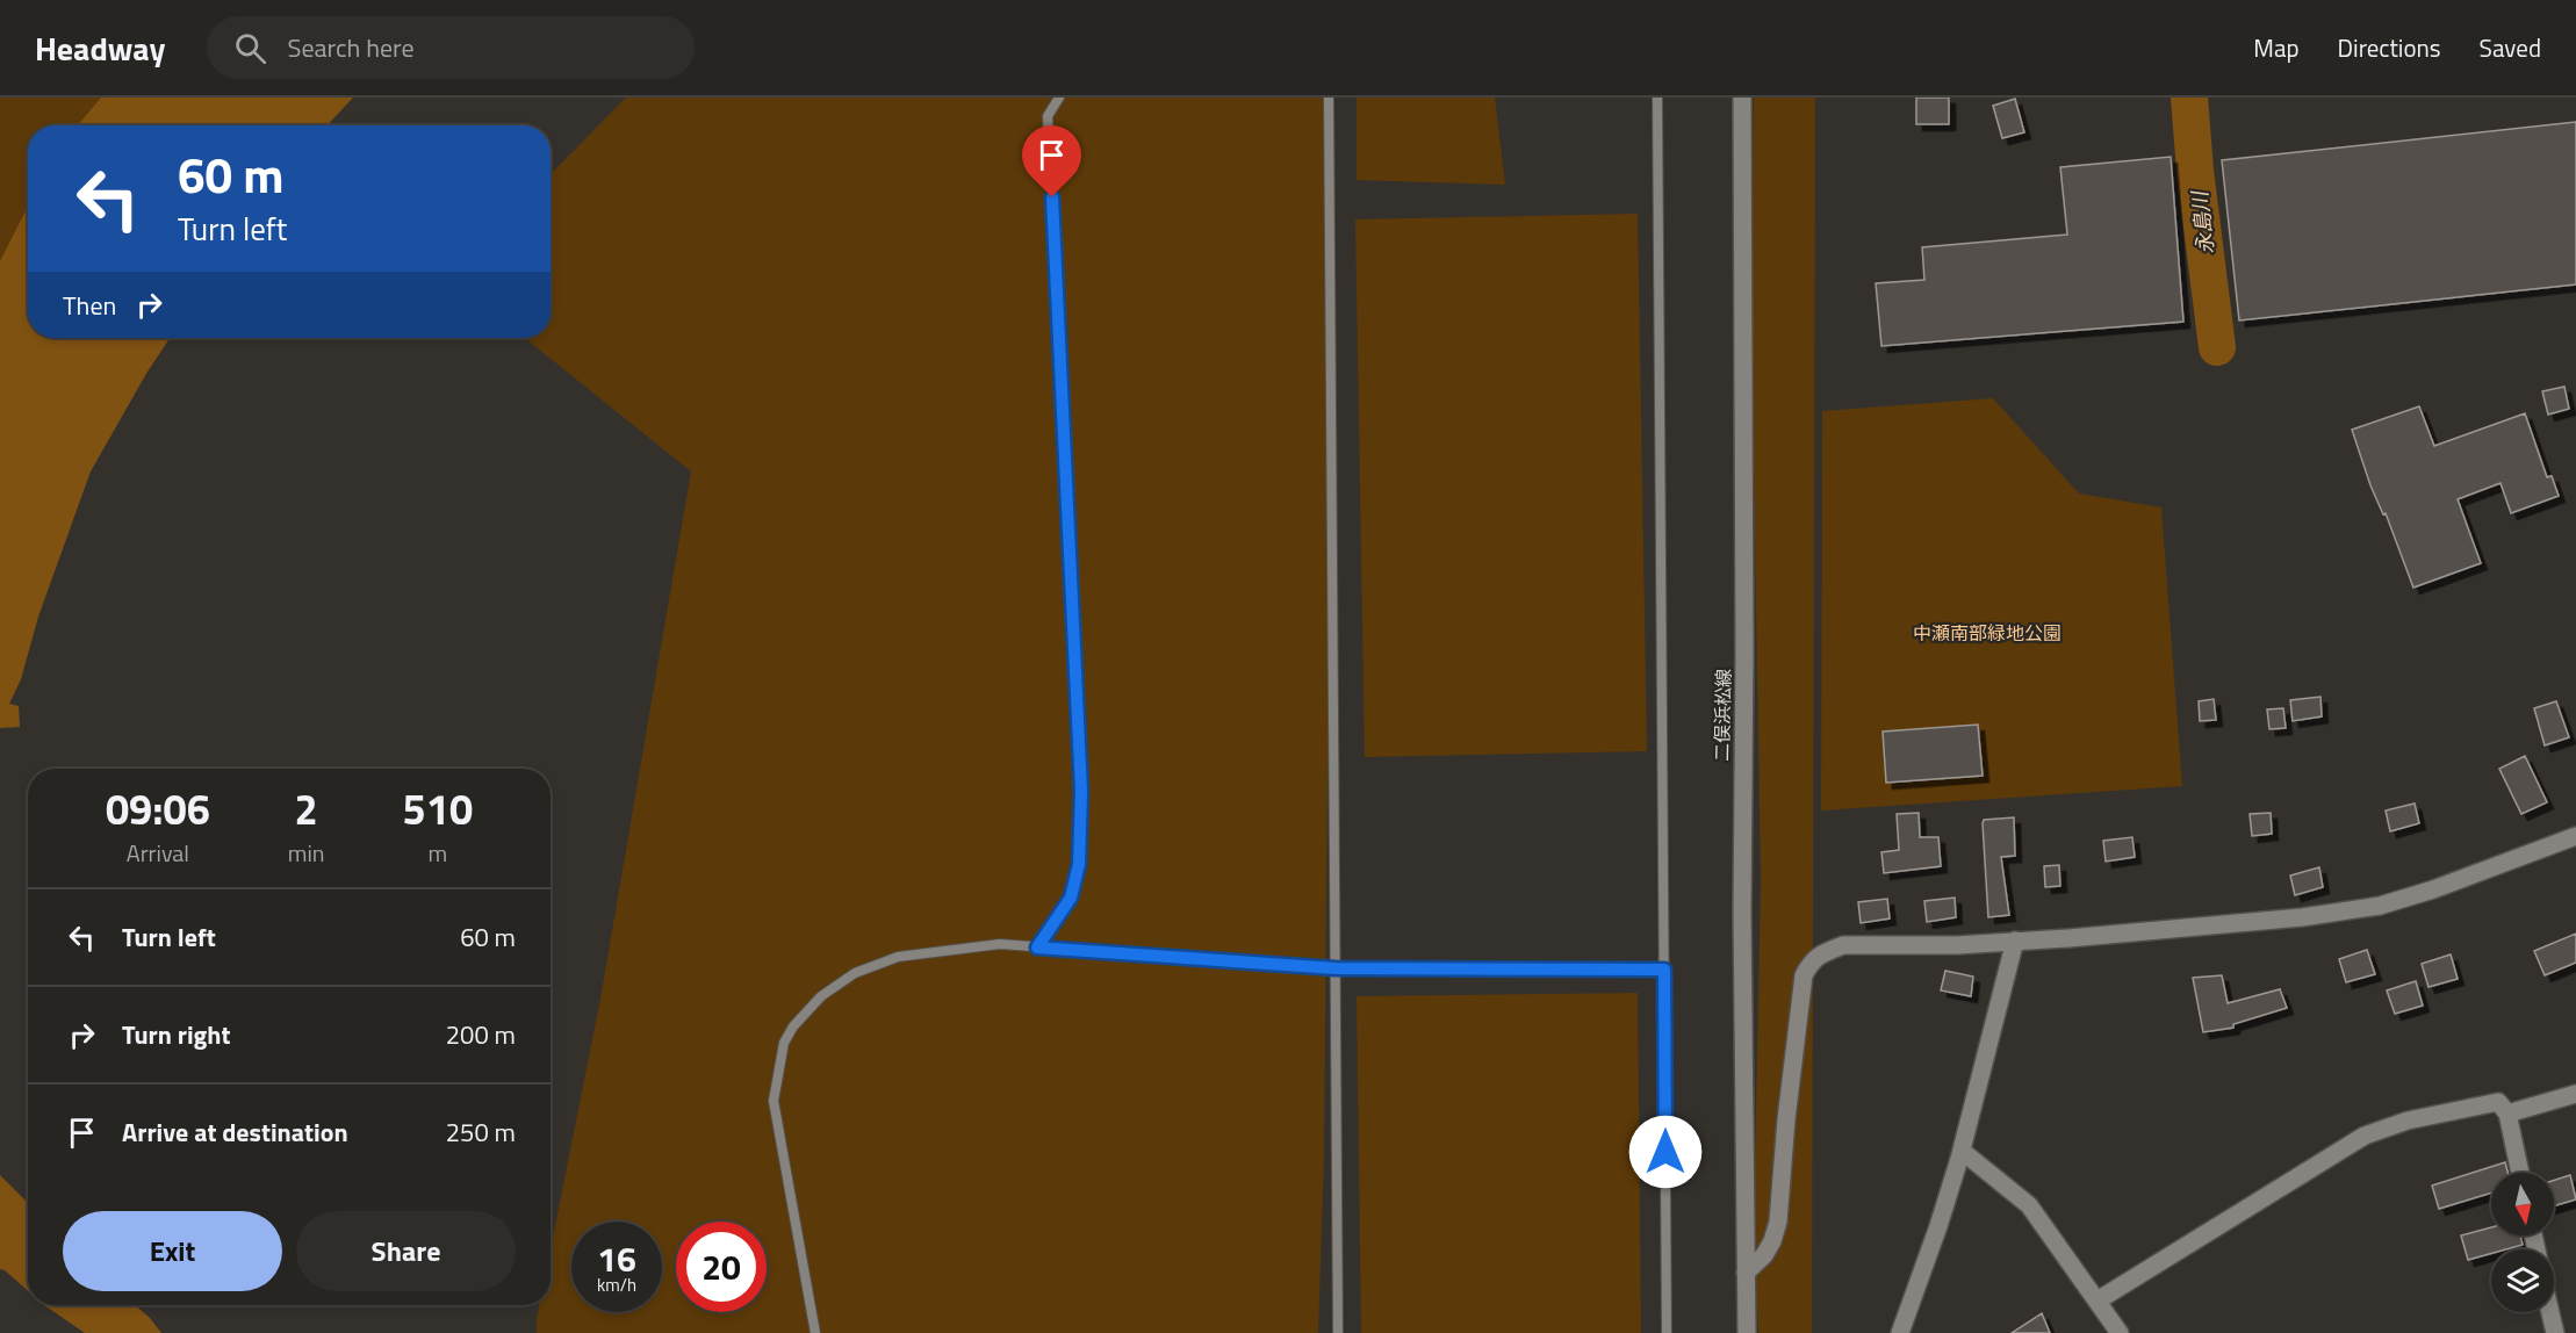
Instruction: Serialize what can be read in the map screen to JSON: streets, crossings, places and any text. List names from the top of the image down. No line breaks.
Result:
{"streets":{"street":["二俣浜松線"]},"water":["永島川"],"parks":["中瀬南部緑地公園"],"north":"bottom","page":{"header":"Headway","search":"Search here","nav":["Map","Directions","Saved"],"turn":["60 m","Turn left"],"then":"Then","eta":["09:06","Arrival","2","min","510","m"],"list":[{"name":"Turn left","value":"60 m"},{"name":"Turn right","value":"200 m"},{"name":"Arrive at destination","value":"250 m"}],"buttons":["Exit","Share"],"speed":"16 km/h","limit":"20"}}
